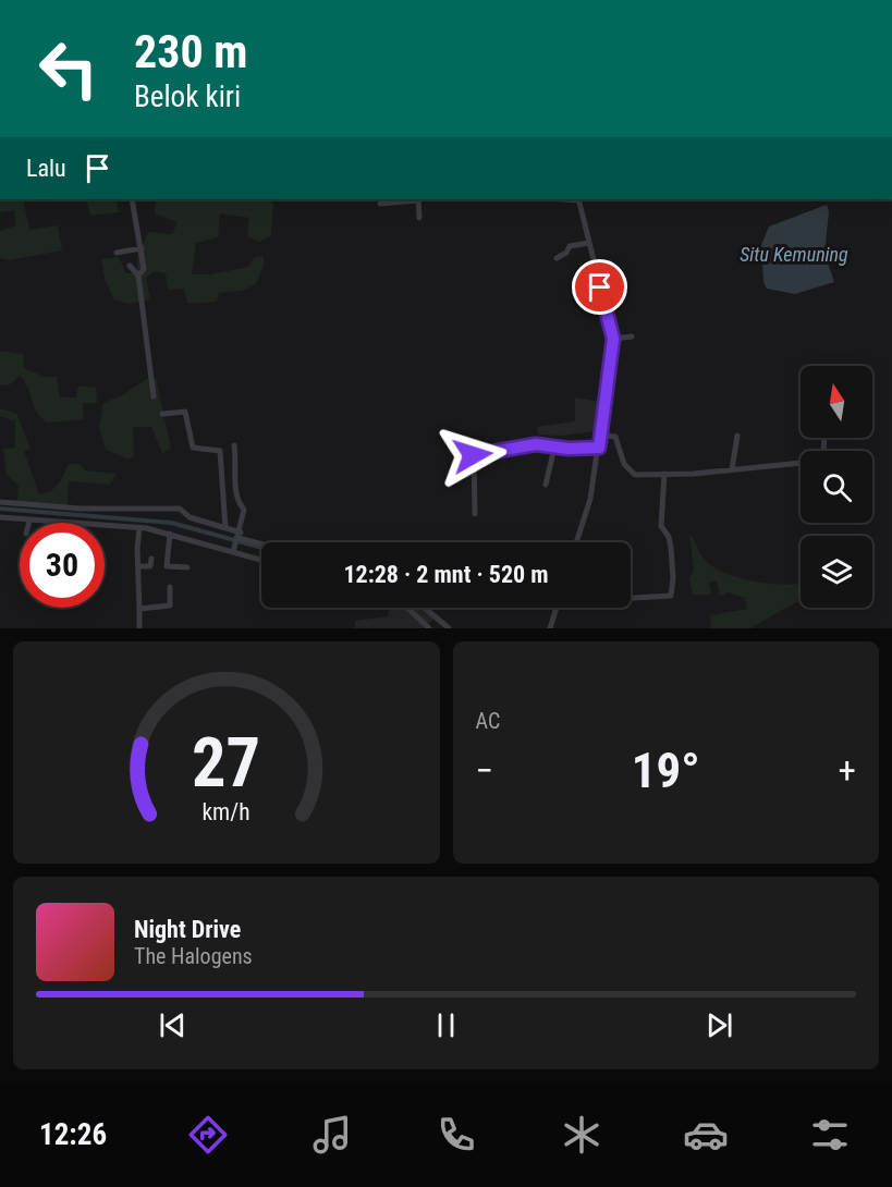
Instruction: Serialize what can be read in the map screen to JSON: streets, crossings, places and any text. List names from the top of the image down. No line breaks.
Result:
{"water":["Situ Kemuning"],"north":"top","page":{"turn":["230 m","Belok kiri"],"then":"Lalu","limit":"30","trip":"12:28 · 2 mnt · 520 m","tile":"AC","heat":["−","19°","+"],"song":["Night Drive","The Halogens"],"tabs":"12:26","gauge":["27","km/h"]}}
